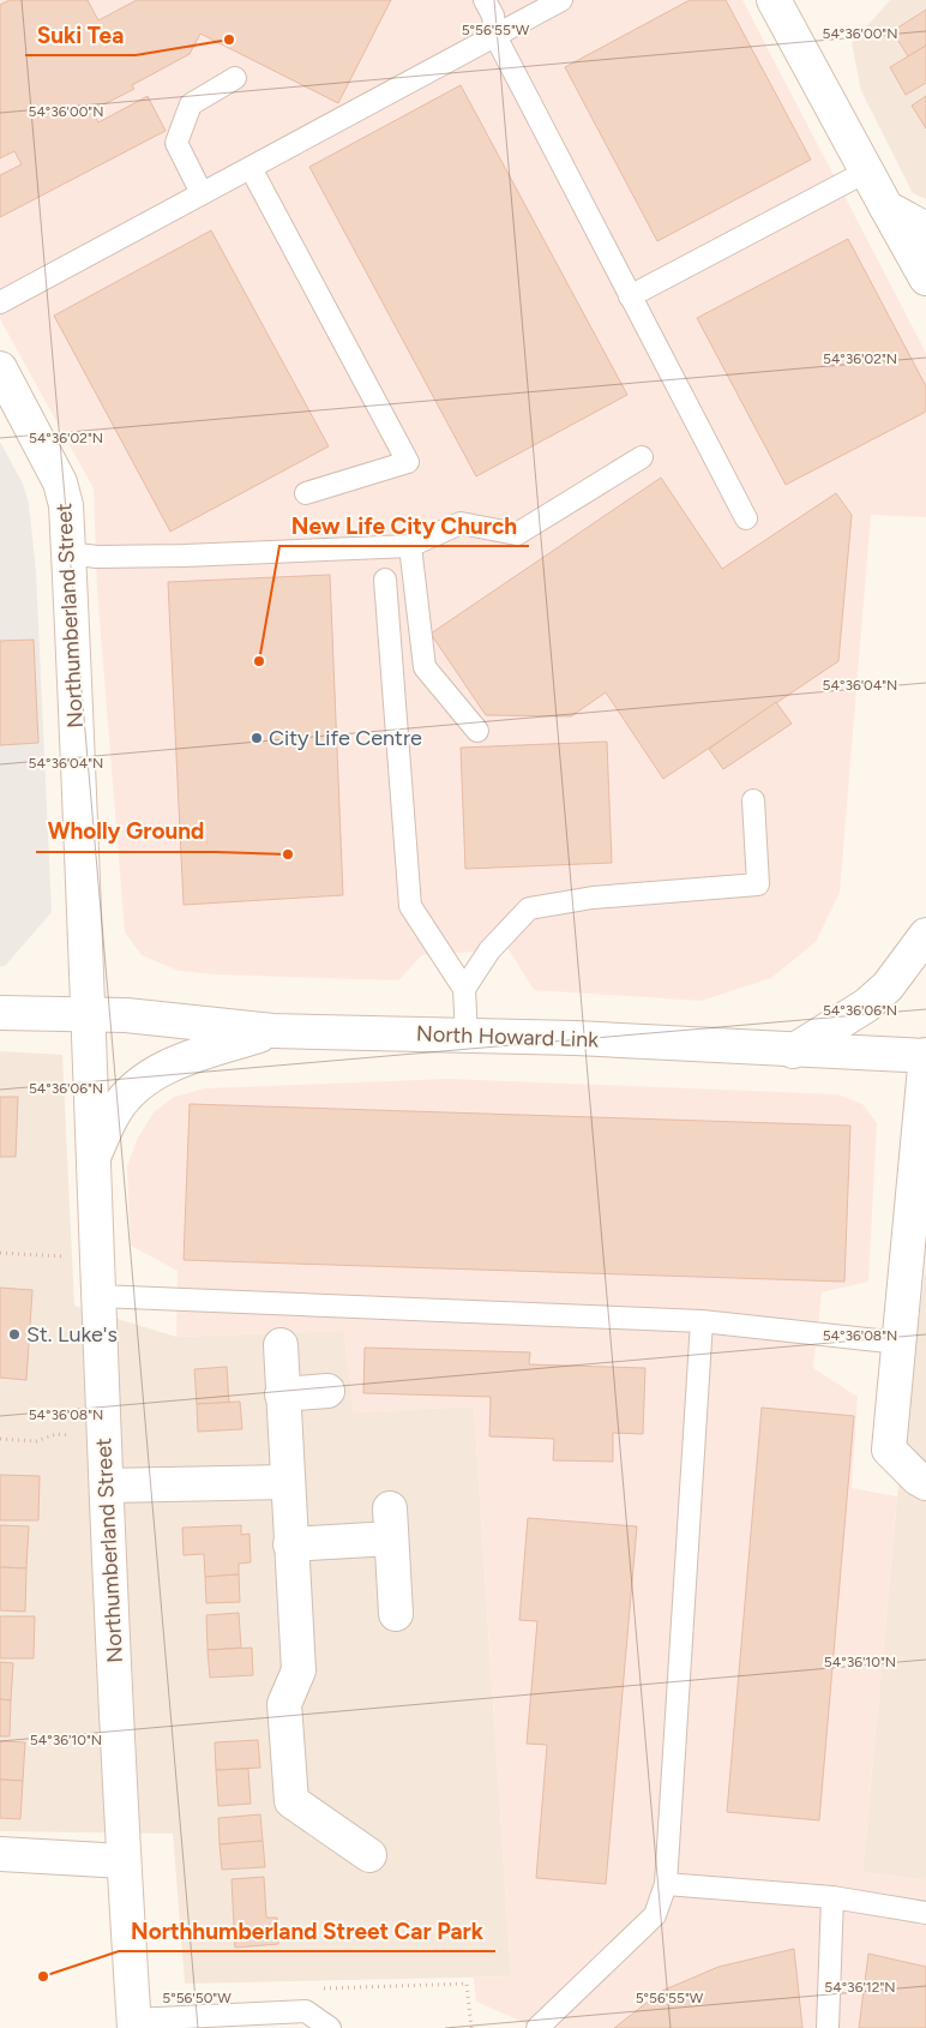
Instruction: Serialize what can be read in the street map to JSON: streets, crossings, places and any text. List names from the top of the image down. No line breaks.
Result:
{"streets":{"street":["Northumberland Street","North Howard Link"]},"crossings":[["Northumberland Street","North Howard Link"]],"places":["Suki Tea","New Life City Church","City Life Centre","Wholly Ground","St. Luke's","Northhumberland Street Car Park"],"coordinates":["5°56'55\"W","54°36'00\"N","54°36'02\"N","54°36'04\"N","54°36'06\"N","54°36'08\"N","54°36'10\"N","54°36'12\"N","5°56'50\"W"]}
